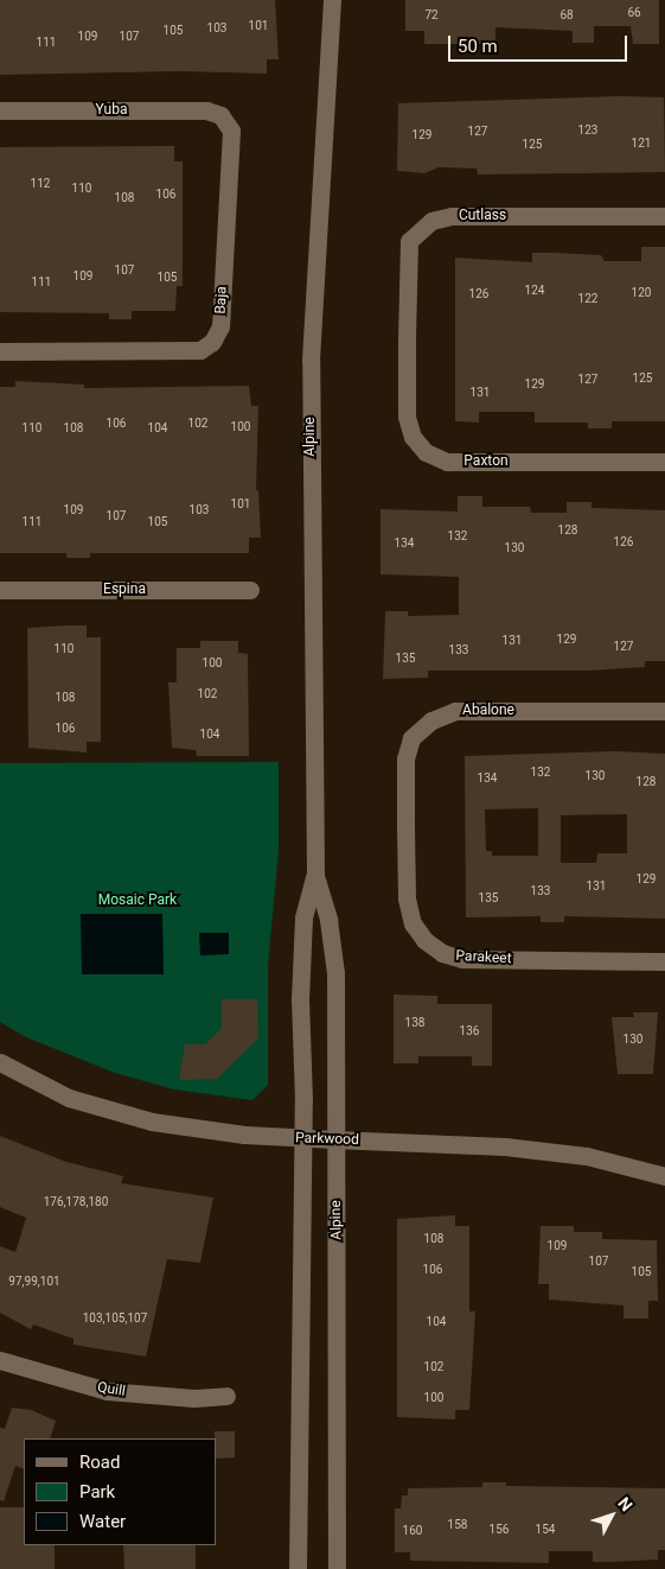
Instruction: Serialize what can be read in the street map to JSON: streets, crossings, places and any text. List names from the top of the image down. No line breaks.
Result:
{"streets":{"street":["Yuba","Cutlass","Baja","Alpine","Paxton","Espina","Abalone","Parakeet","Parkwood","Quill"]},"crossings":[["Yuba","Baja"],["Cutlass","Paxton"],["Alpine","Parkwood"],["Abalone","Parakeet"]],"parks":["Mosaic Park"],"house_numbers":["66","72","68","101","103","105","109","107","111","123","127","129","121","125","112","110","106","108","107","109","105","111","124","120","126","122","125","127","129","131","106","102","100","110","108","104","101","109","103","107","111","105","128","132","126","134","130","129","131","127","110","133","135","100","102","108","106","104","132","130","134","128","129","131","133","135","138","136","130","176,178,180","108","109","107","106","105","97,99,101","103,105,107","104","102","100","158","156","154","160"],"legend":["Road","Park","Water"],"scale_bar":"50 m","north":"top right"}
